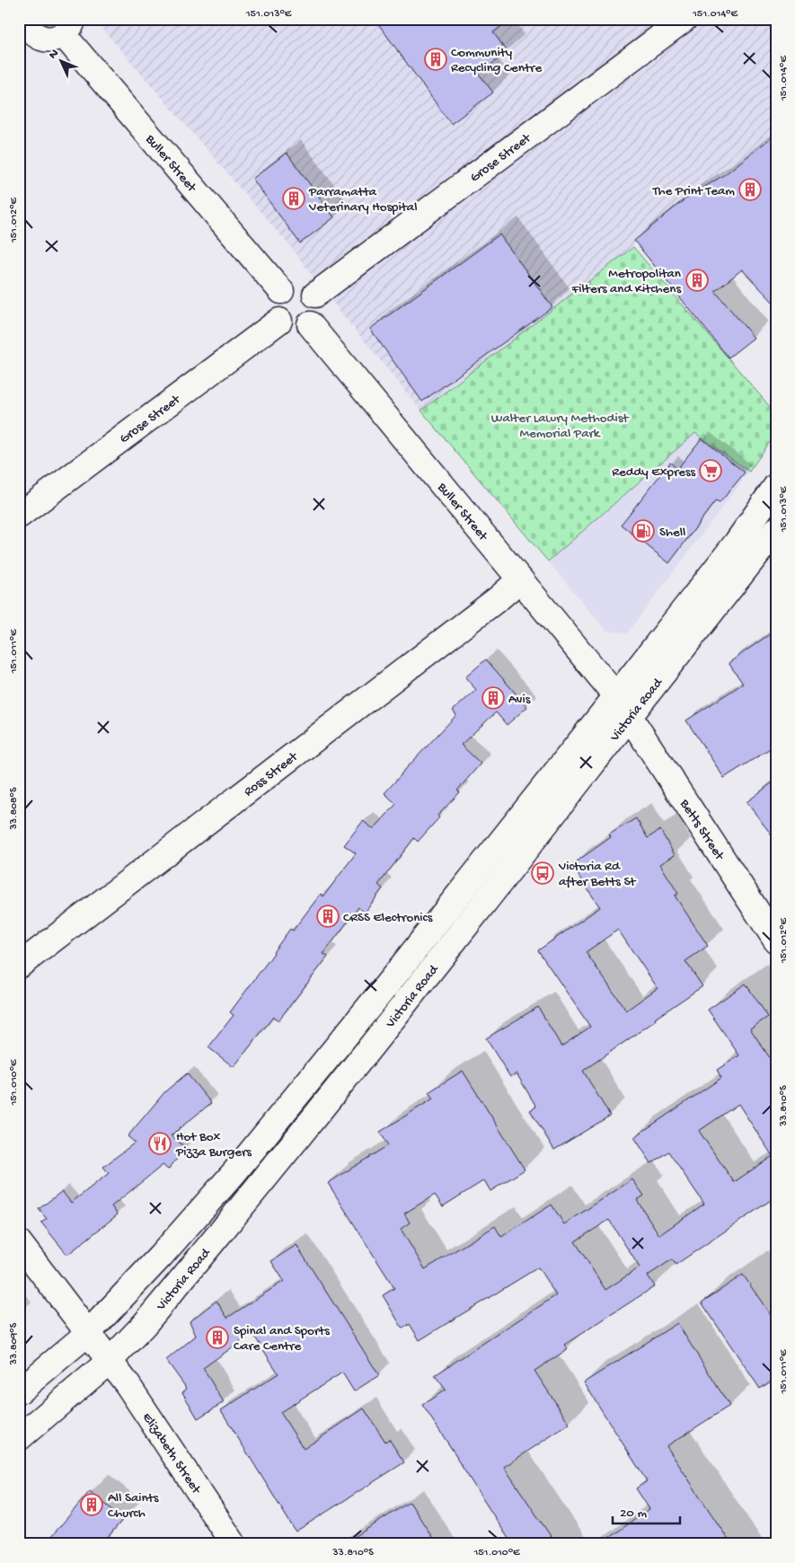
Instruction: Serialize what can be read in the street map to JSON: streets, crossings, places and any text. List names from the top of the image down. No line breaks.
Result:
{"streets":{"street":["Grose Street","Buller Street","Victoria Road","Ross Street","Betts Street","Elizabeth Street"]},"crossings":[["Grose Street","Buller Street"],["Buller Street","Victoria Road"],["Buller Street","Ross Street"],["Victoria Road","Betts Street"],["Victoria Road","Elizabeth Street"]],"parks":["Walter Lawry Methodist Memorial Park"],"places":{"building":["Community Recycling Centre","The Print Team","Parramatta Veterinary Hospital","Metropolitan Filters and Kitchens","Avis","CRSS Electronics","Spinal and Sports Care Centre","All Saints Church"],"supermarket":["Reddy Express"],"fuel station":["Shell"],"bus stop":["Victoria Rd after Betts St"],"restaurant":["Hot Box Pizza Burgers"]},"scale_bar":"20 m","north":"top left","coordinates":["151.013°E","151.014°E","151.012°E","151.011°E","33.808°S","151.010°E","33.810°S","33.809°S"]}
